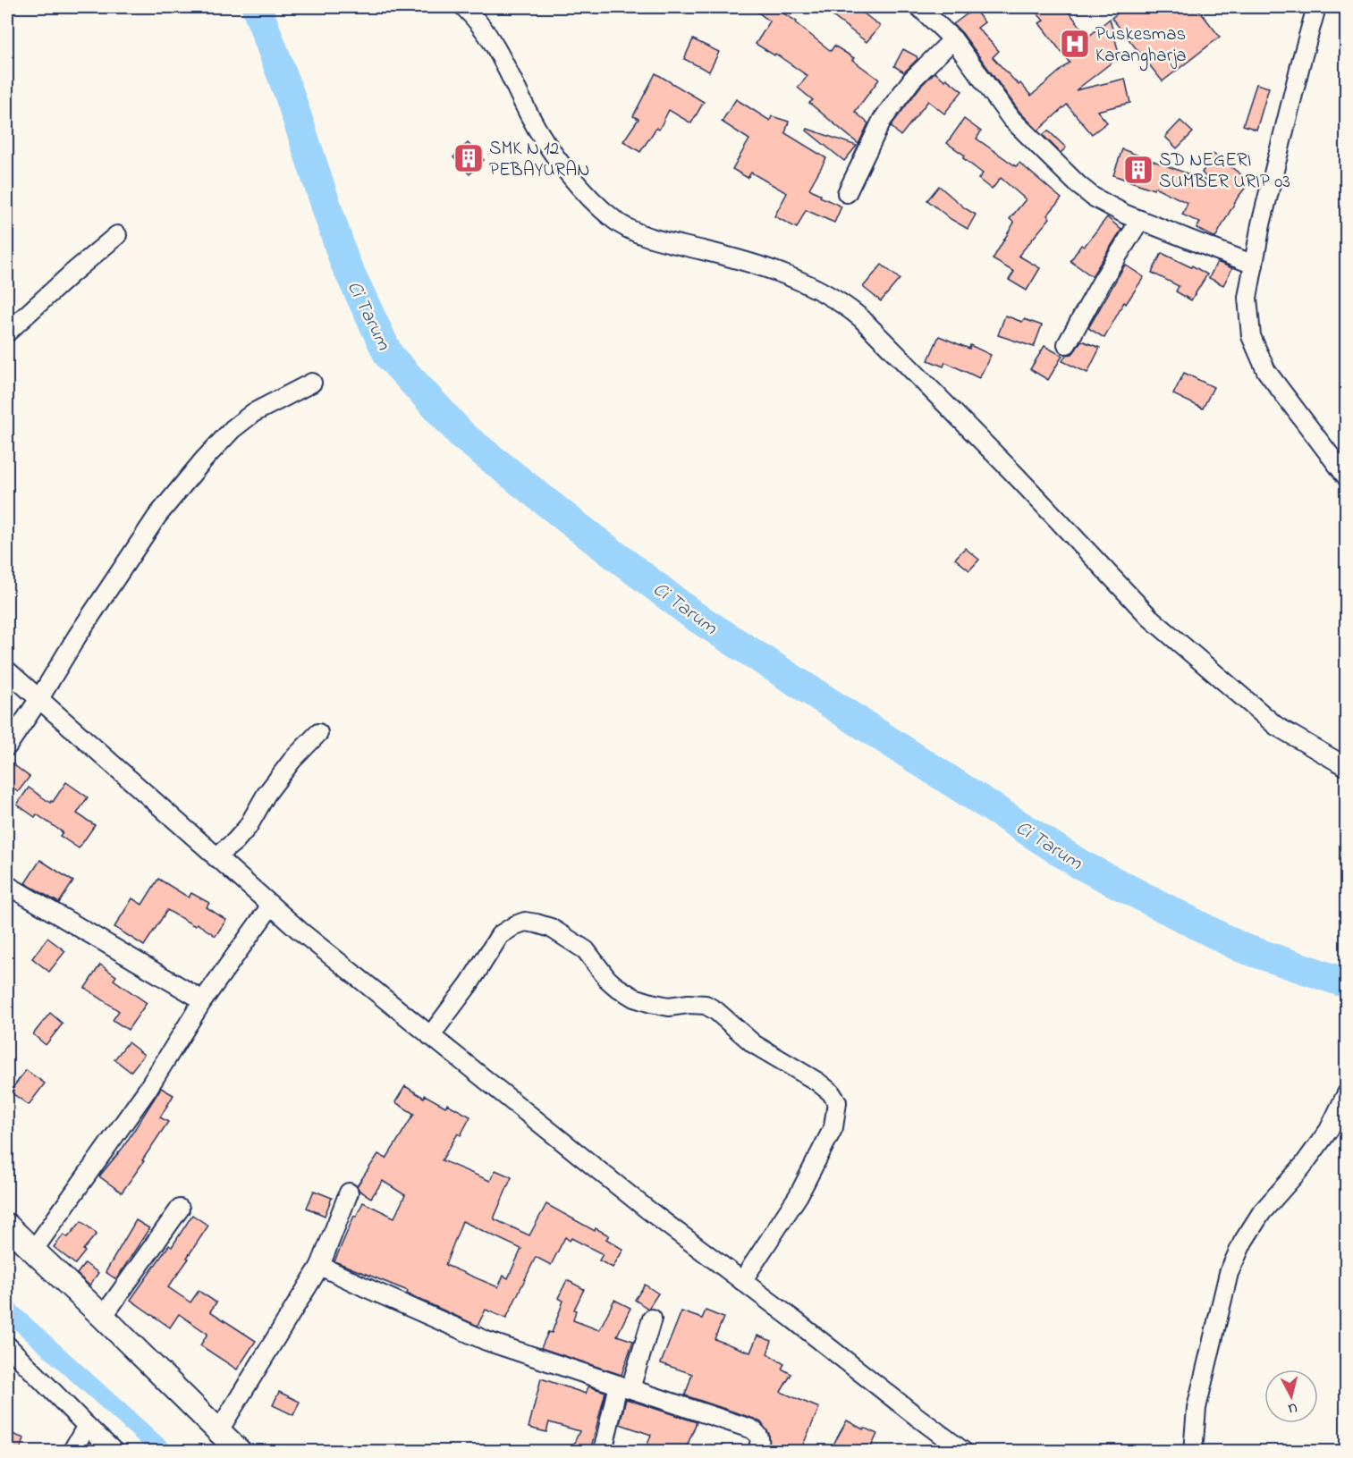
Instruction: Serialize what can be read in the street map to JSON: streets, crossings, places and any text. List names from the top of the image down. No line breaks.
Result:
{"water":["Ci Tarum"],"places":{"hospital":["Puskesmas Karangharja"],"building":["SMK N 12 PEBAYURAN","SD NEGERI SUMBER URIP 03"]},"north":"bottom"}
